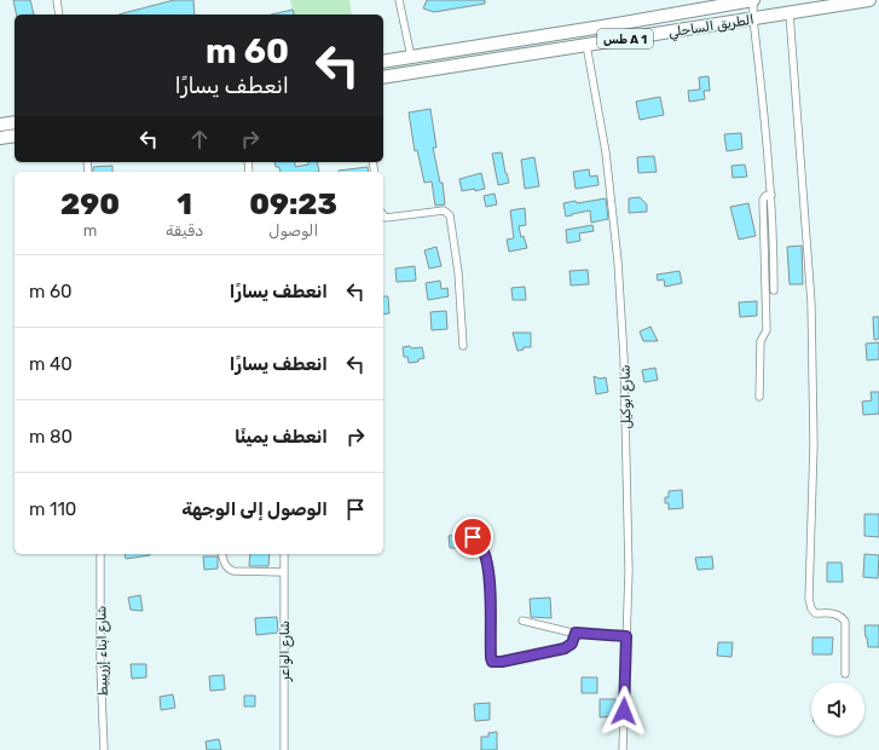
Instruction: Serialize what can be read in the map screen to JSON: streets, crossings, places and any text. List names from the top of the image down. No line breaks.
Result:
{"streets":{"highway":["الطريق الساحلي","طس A 1"],"street":["شارع ابوكيل","شارع ابناء إزريبيط","شارع الواعر"]},"crossings":[["الطريق الساحلي","شارع ابوكيل"]],"page":{"turn":["60 m","انعطف يسارًا"],"eta":["09:23","الوصول","1","دقيقة","290","m"],"list":[{"name":"انعطف يسارًا","value":"60 m"},{"name":"انعطف يسارًا","value":"40 m"},{"name":"انعطف يمينًا","value":"80 m"},{"name":"الوصول إلى الوجهة","value":"110 m"}]}}
